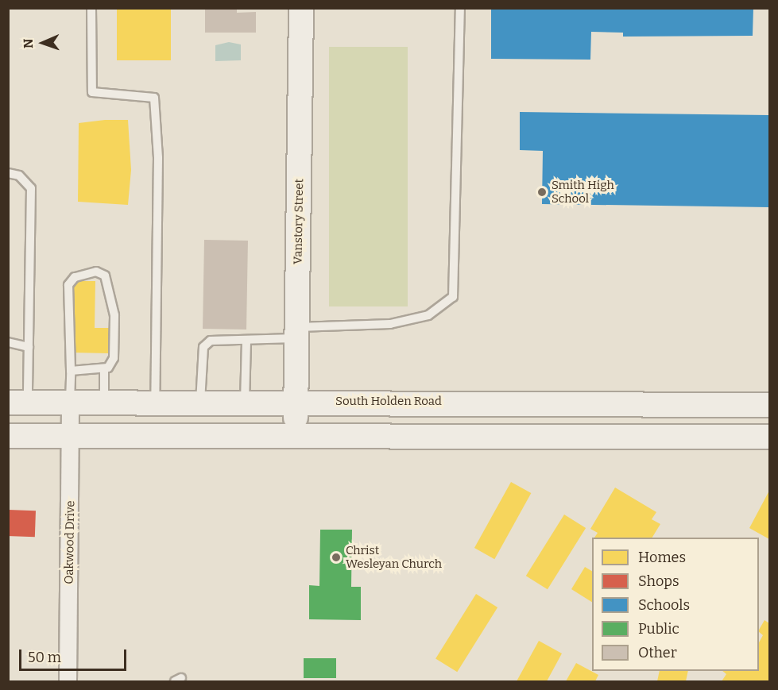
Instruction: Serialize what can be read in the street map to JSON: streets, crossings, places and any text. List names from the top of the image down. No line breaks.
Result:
{"streets":{"main road":["Vanstory Street","South Holden Road"],"street":["Oakwood Drive"]},"crossings":[["Vanstory Street","South Holden Road"],["South Holden Road","Oakwood Drive"]],"places":["Smith High School","Christ Wesleyan Church"],"legend":["Homes","Shops","Schools","Public","Other"],"scale_bar":"50 m","north":"left"}
